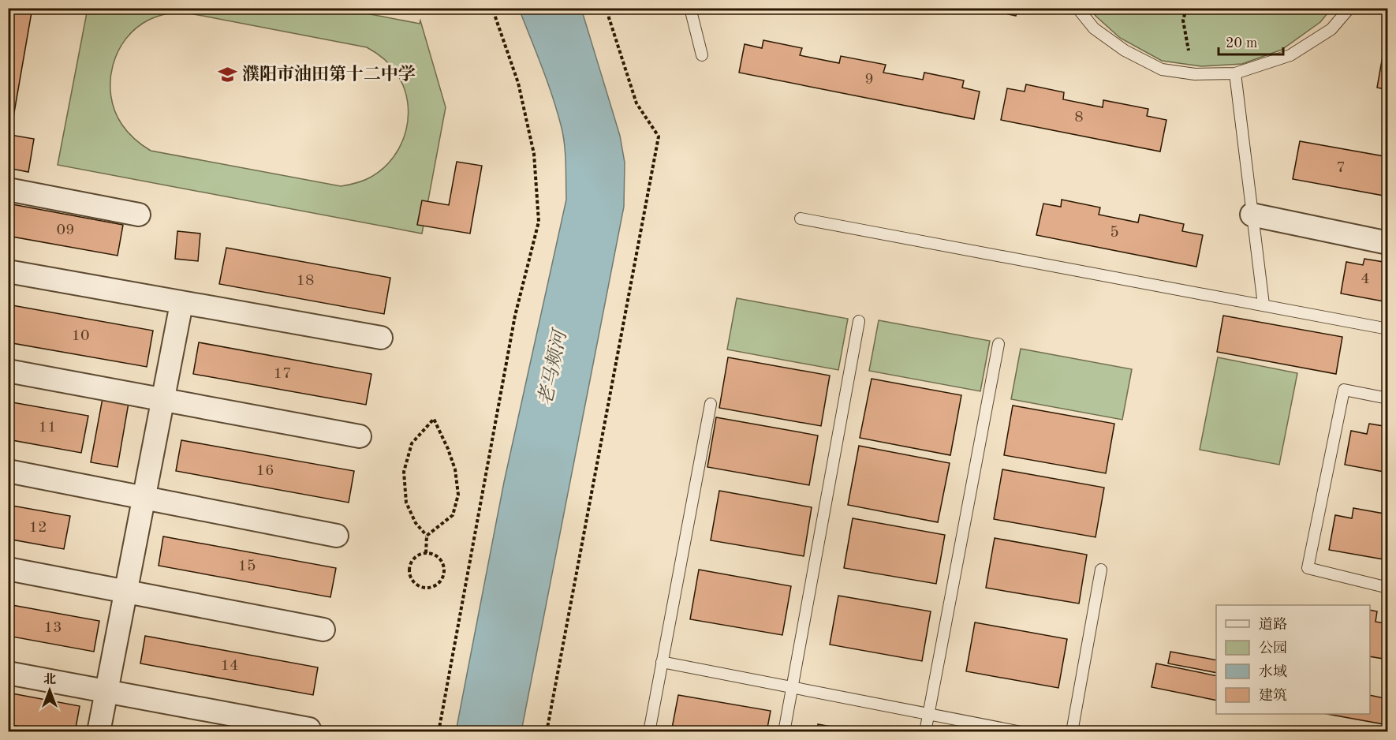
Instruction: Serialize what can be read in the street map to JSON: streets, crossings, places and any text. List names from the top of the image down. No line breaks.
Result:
{"water":["老马颊河"],"places":{"school or university":["濮阳市油田第十二中学"]},"house_numbers":["9","8","7","09","5","4","18","10","17","11","16","12","15","13","14"],"legend":["道路","公园","水域","建筑"],"scale_bar":"20 m","north":"top"}
